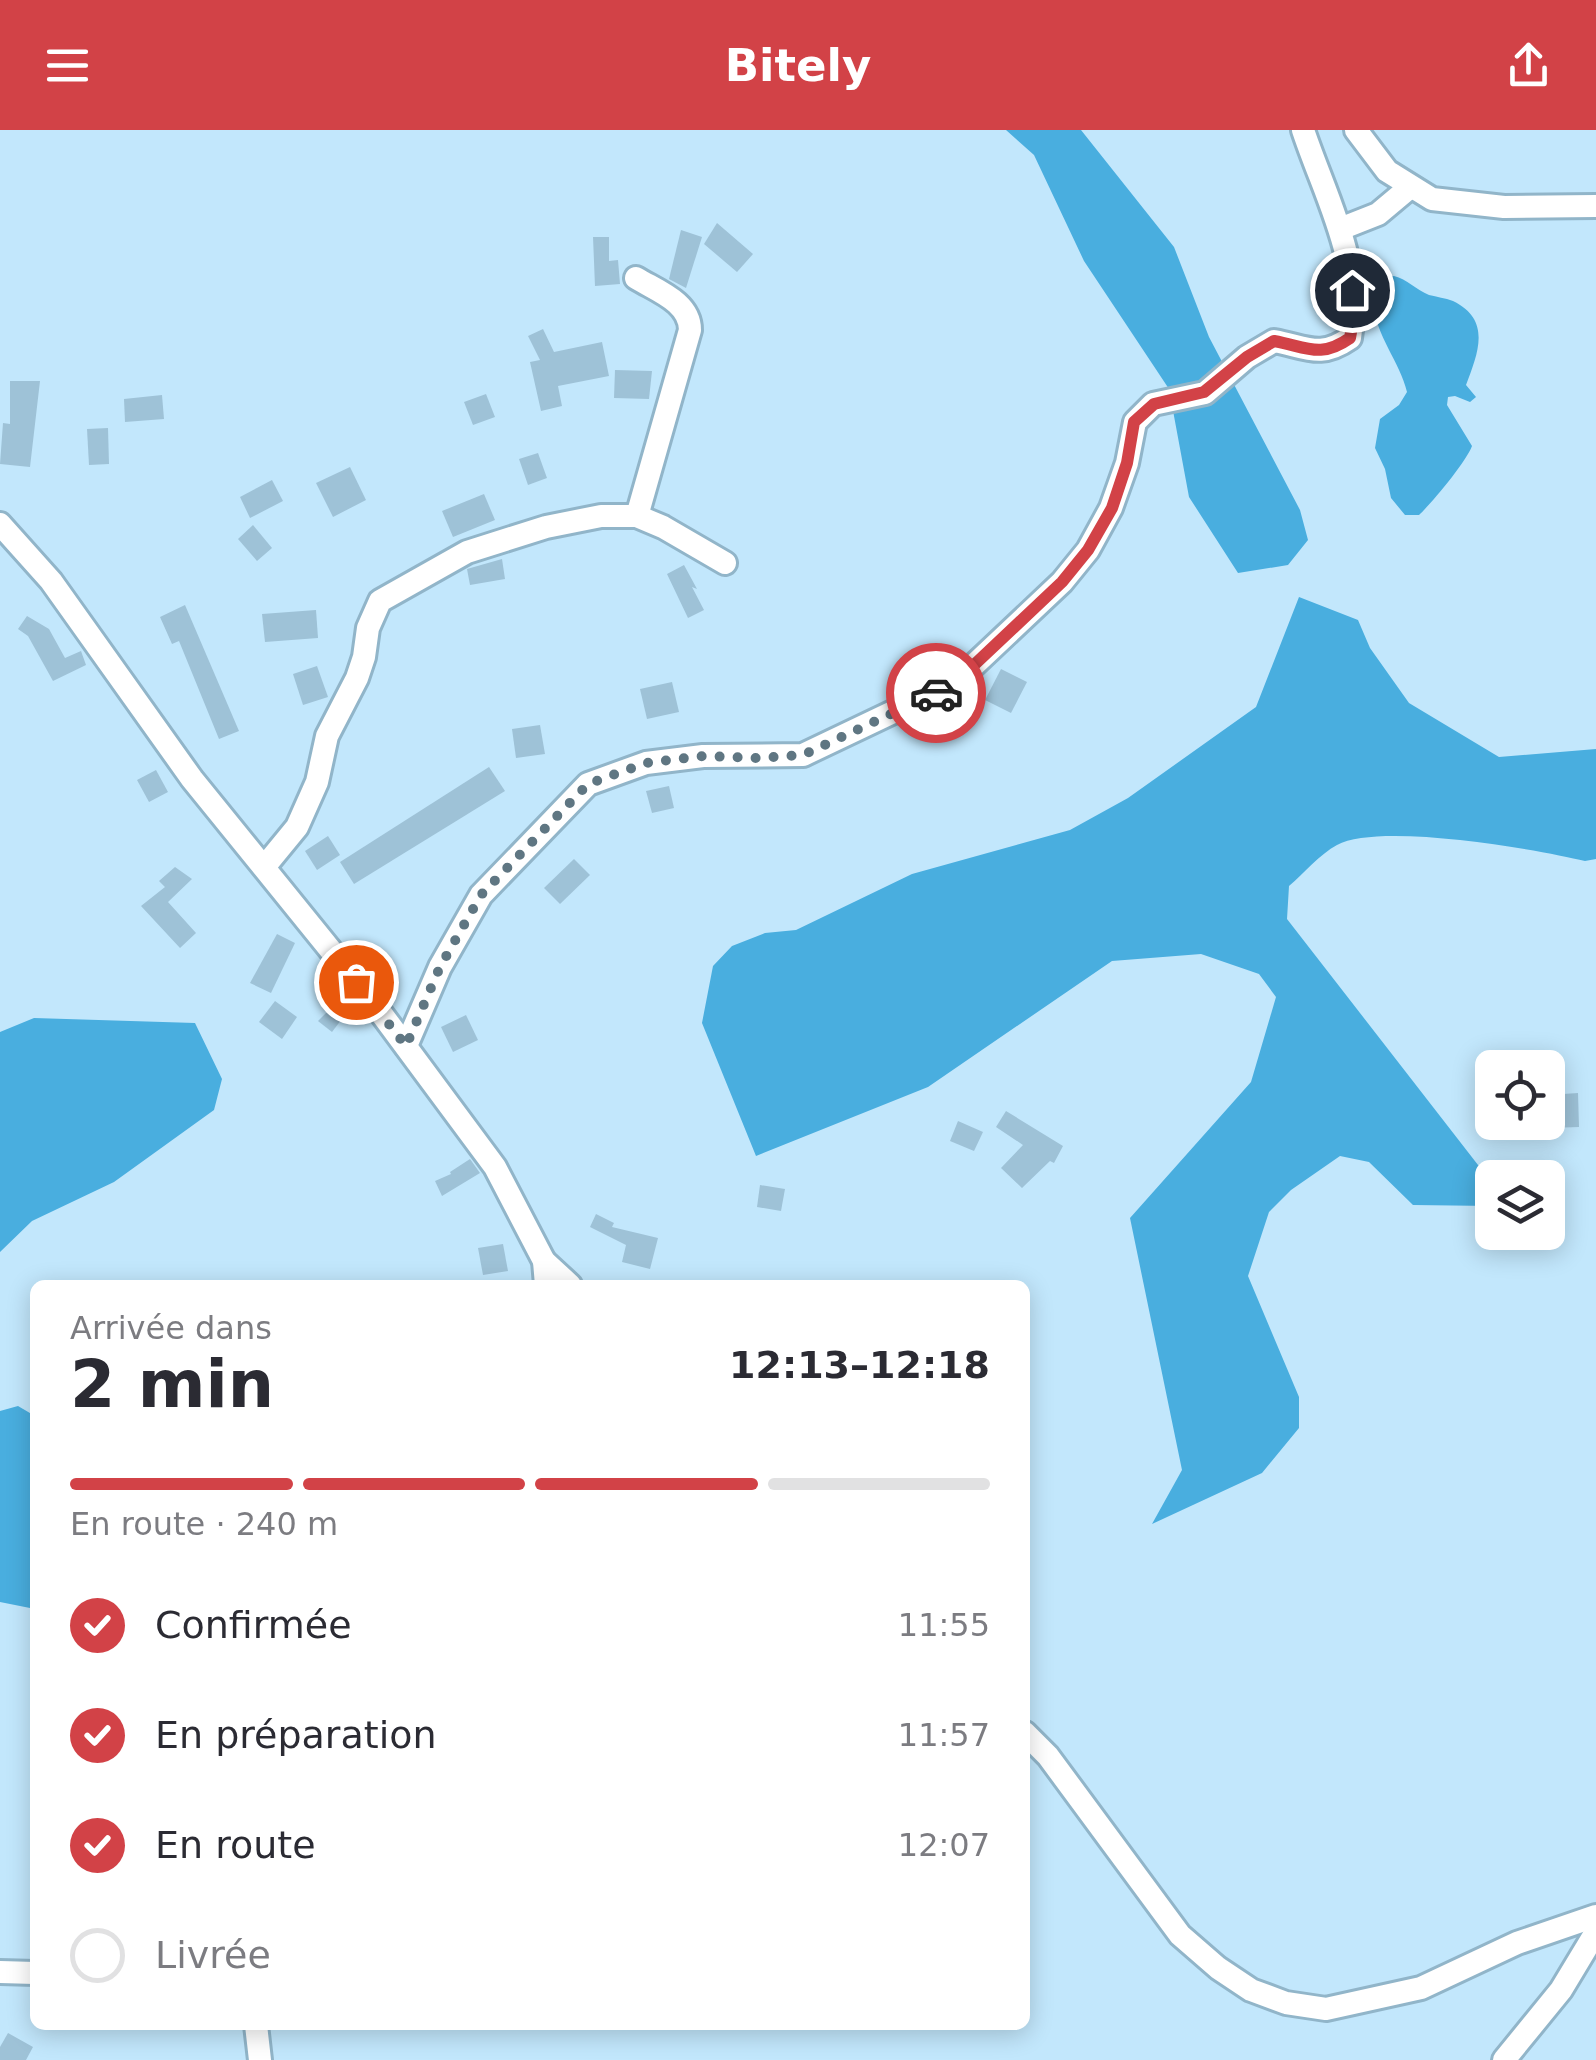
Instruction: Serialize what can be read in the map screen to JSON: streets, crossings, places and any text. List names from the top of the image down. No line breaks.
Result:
{"page":{"header":"Bitely","heading":["2 min","Arrivée dans","12:13–12:18"],"bar":"En route · 240 m","list":[["Confirmée","11:55"],["En préparation","11:57"],["En route","12:07"],"Livrée"]}}
